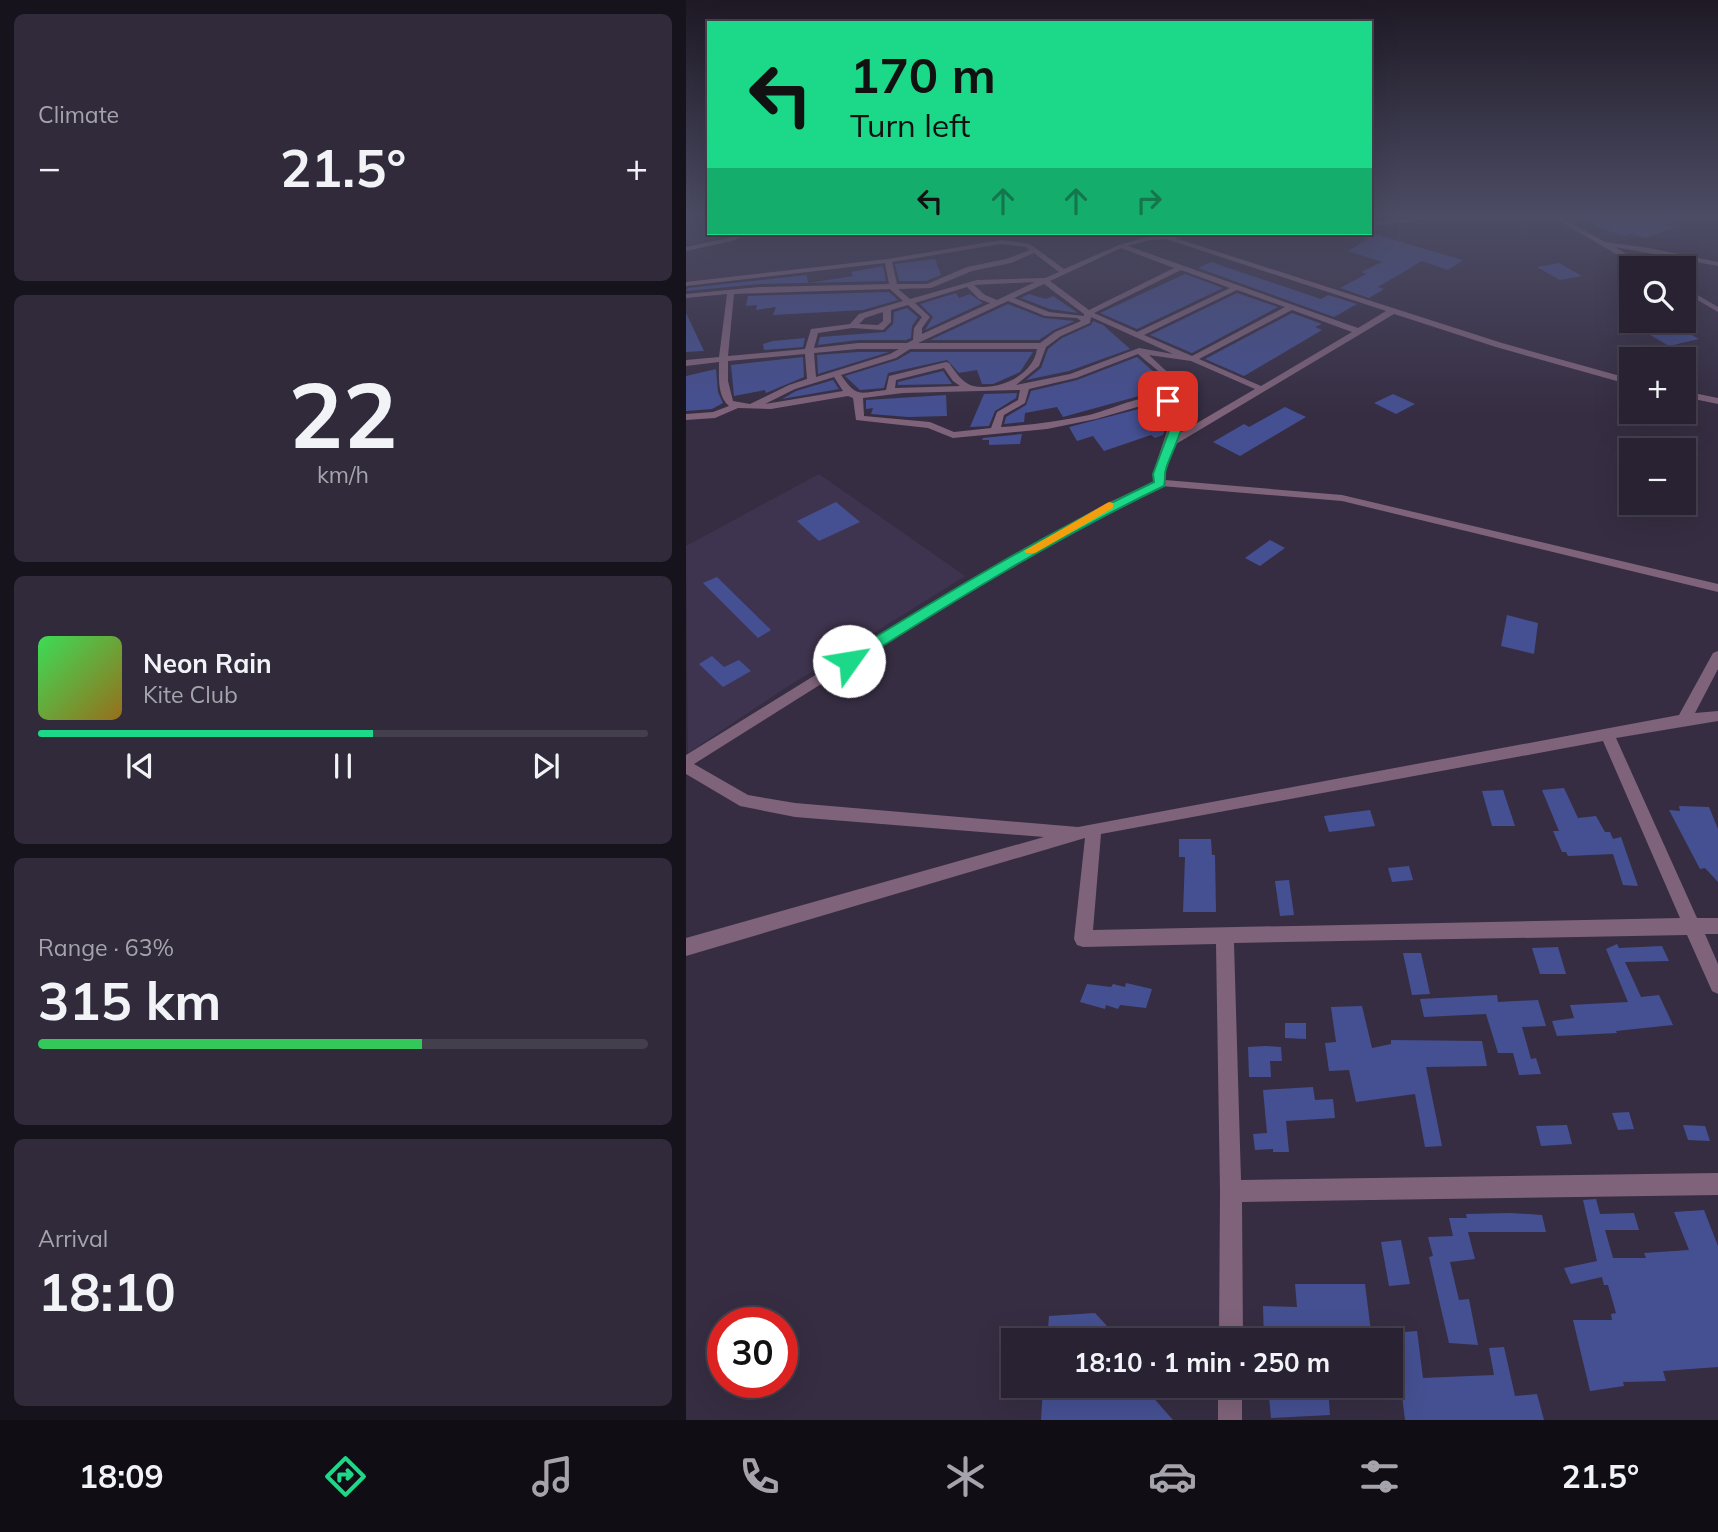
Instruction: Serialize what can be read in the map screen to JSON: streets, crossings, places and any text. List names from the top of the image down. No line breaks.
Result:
{"page":{"tile":["Climate",["22","km/h"],["Range · 63%","315 km"],["Arrival","18:10"]],"turn":["170 m","Turn left"],"heat":["−","21.5°","+"],"map_buttons":["+","−"],"song":["Neon Rain","Kite Club"],"limit":"30","trip":"18:10 · 1 min · 250 m","tabs":["18:09","21.5°"]}}
